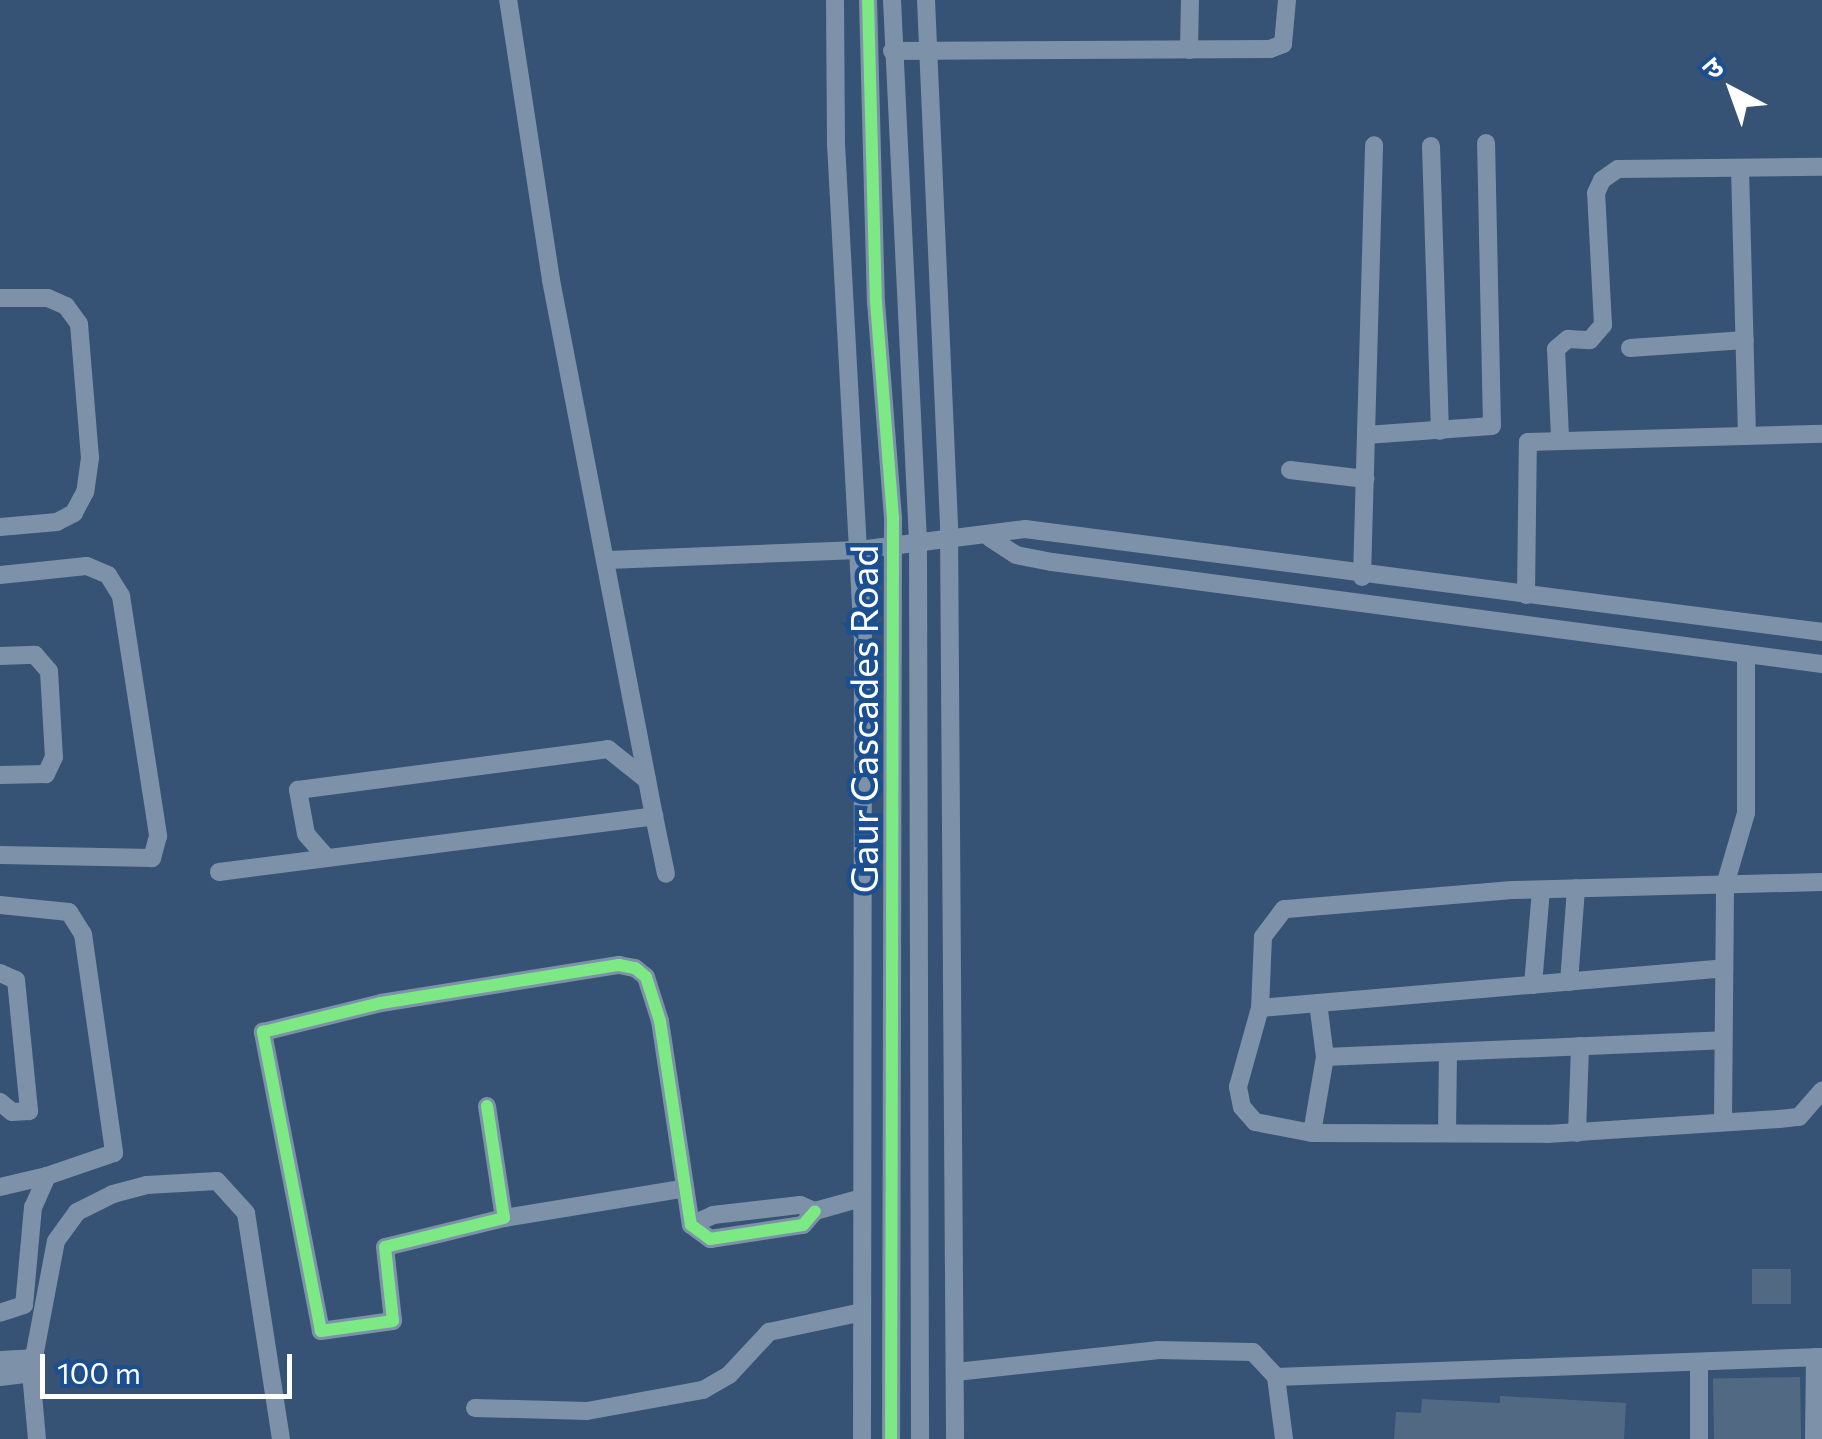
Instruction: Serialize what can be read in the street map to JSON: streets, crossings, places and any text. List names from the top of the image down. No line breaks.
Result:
{"streets":{"street":["Gaur Cascades Road"]},"scale_bar":"100 m","north":"top left"}
